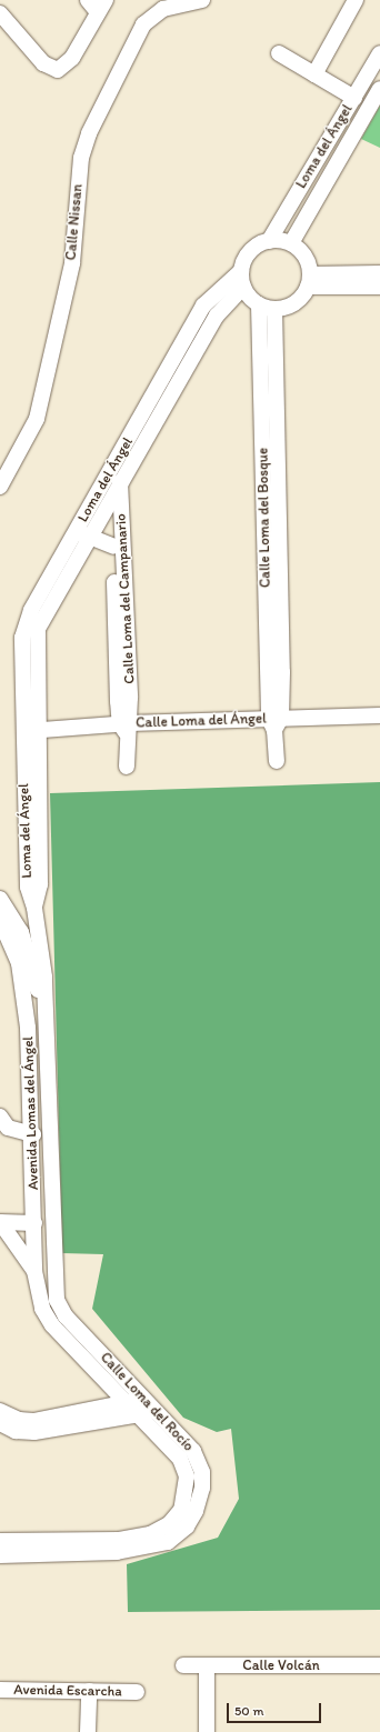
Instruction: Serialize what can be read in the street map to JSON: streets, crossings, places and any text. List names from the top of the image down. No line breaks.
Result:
{"streets":{"street":["Loma del Ángel","Calle Nissan","Calle Loma del Bosque","Calle Loma del Campanario","Calle Loma del Ángel","Avenida Lomas del Ángel","Calle Loma del Rocío","Calle Volcán","Avenida Escarcha"]},"crossings":[["Loma del Ángel","Calle Loma del Bosque"],["Loma del Ángel","Calle Loma del Campanario"],["Loma del Ángel","Calle Loma del Ángel"],["Loma del Ángel","Avenida Lomas del Ángel"],["Calle Loma del Bosque","Calle Loma del Ángel"],["Calle Loma del Campanario","Calle Loma del Ángel"],["Avenida Lomas del Ángel","Calle Loma del Rocío"]],"scale_bar":"50 m"}
